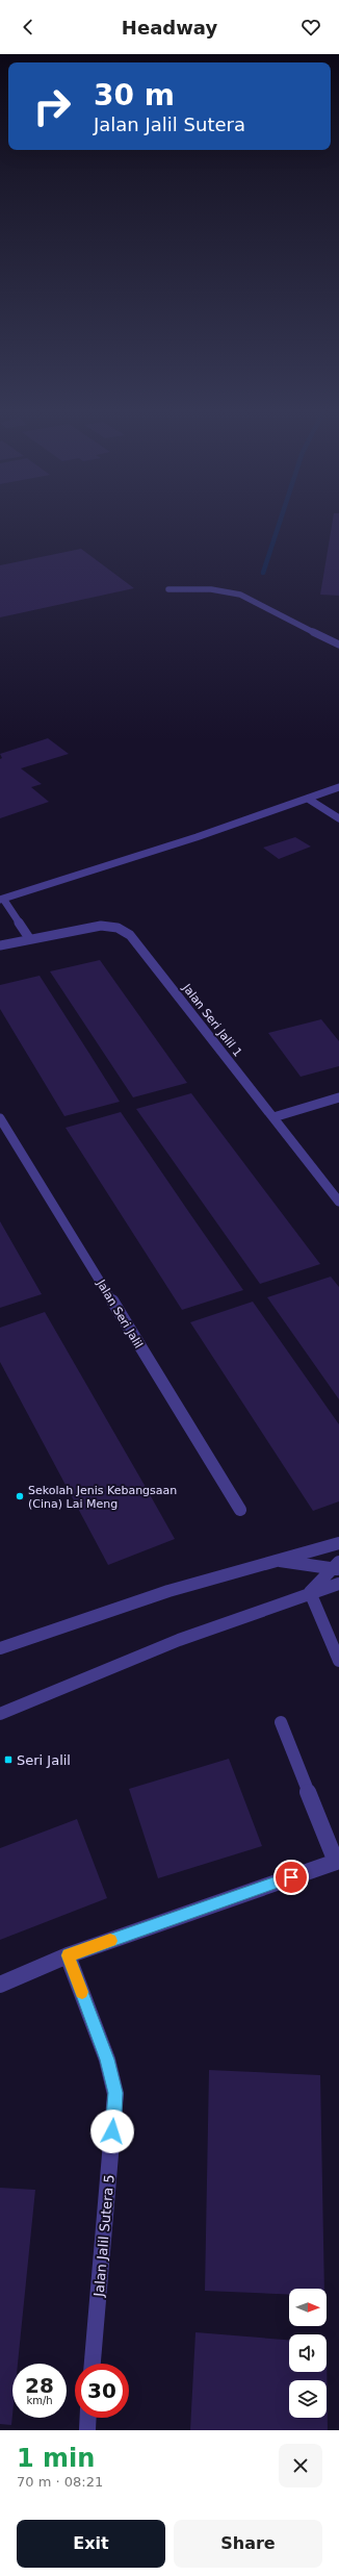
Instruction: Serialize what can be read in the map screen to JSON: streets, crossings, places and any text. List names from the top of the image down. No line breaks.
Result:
{"streets":{"street":["Jalan Seri Jalil 1","Jalan Seri Jalil","Jalan Jalil Sutera 5"]},"places":{"other":["Sekolah Jenis Kebangsaan (Cina) Lai Meng"],"transit":["Seri Jalil"]},"north":"right","page":{"header":"Headway","turn":["30 m","Jalan Jalil Sutera"],"speed":"28 km/h","limit":"30","heading":["1 min","70 m · 08:21"],"buttons":["Exit","Share"]}}
